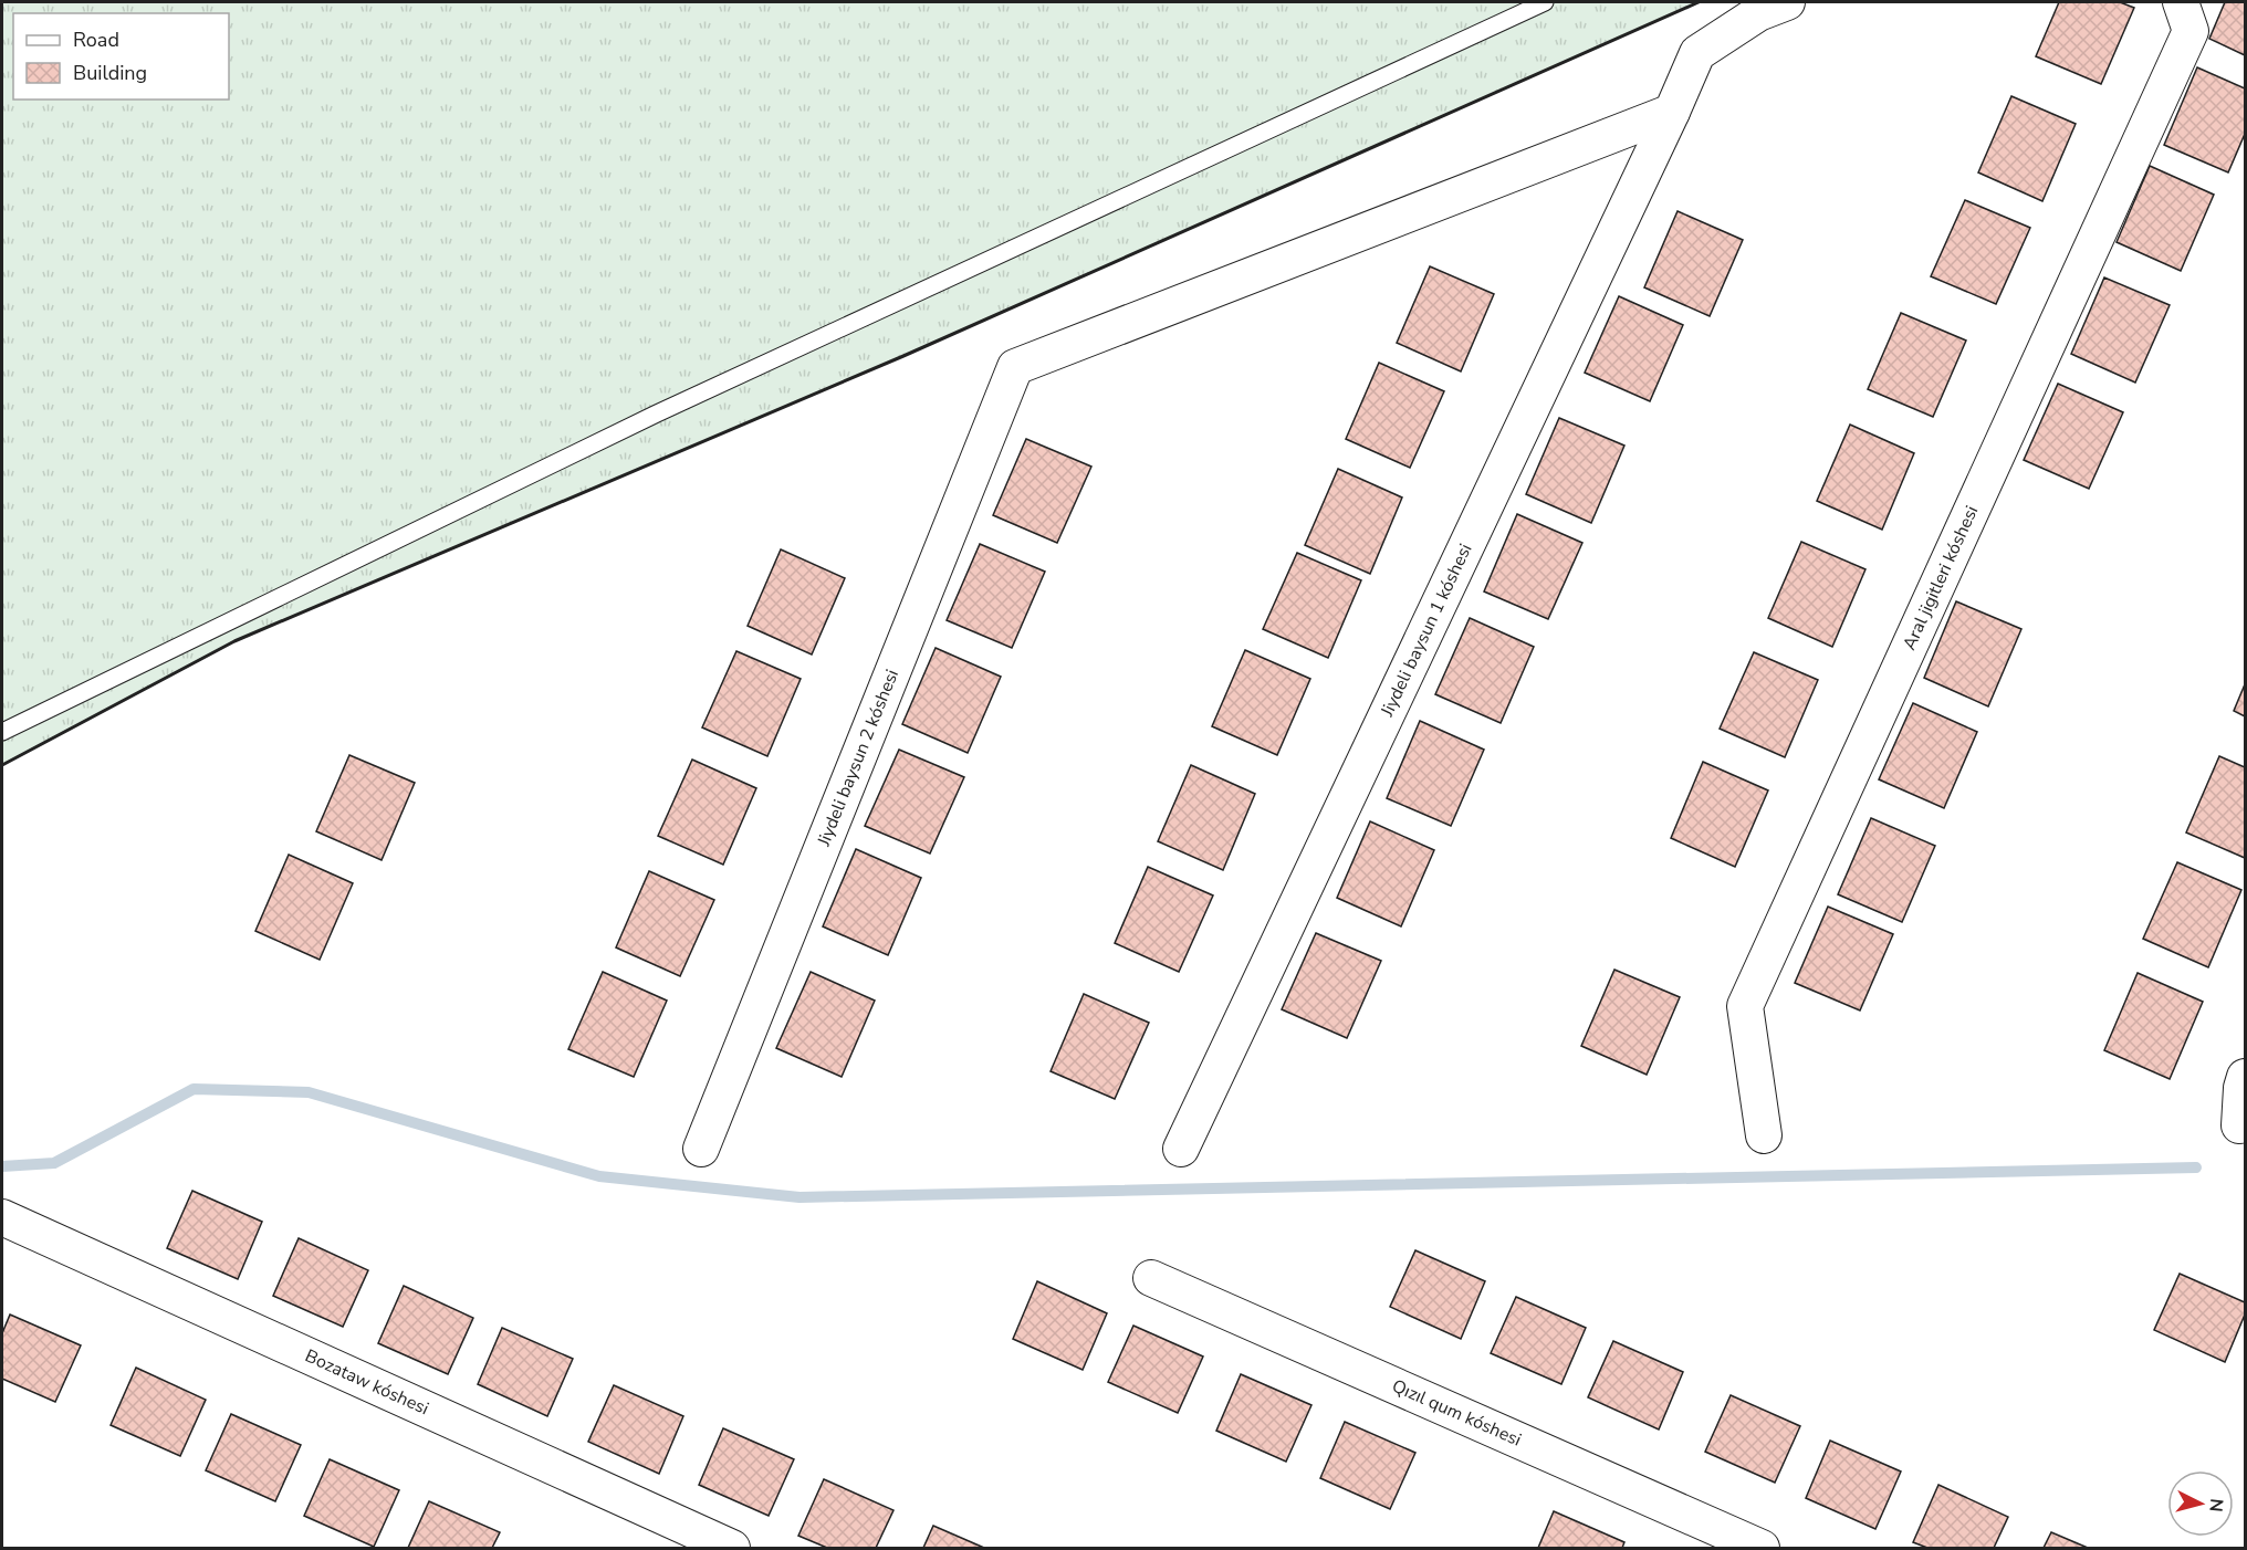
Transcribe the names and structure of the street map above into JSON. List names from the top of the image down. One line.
{"streets":{"street":["Aral jigitleri kóshesi","Jiydeli baysun 1 kóshesi","Jiydeli baysun 2 kóshesi","Bozataw kóshesi","Qızıl qum kóshesi"]},"crossings":[["Jiydeli baysun 1 kóshesi","Jiydeli baysun 2 kóshesi"]],"legend":["Road","Building"],"north":"right"}
